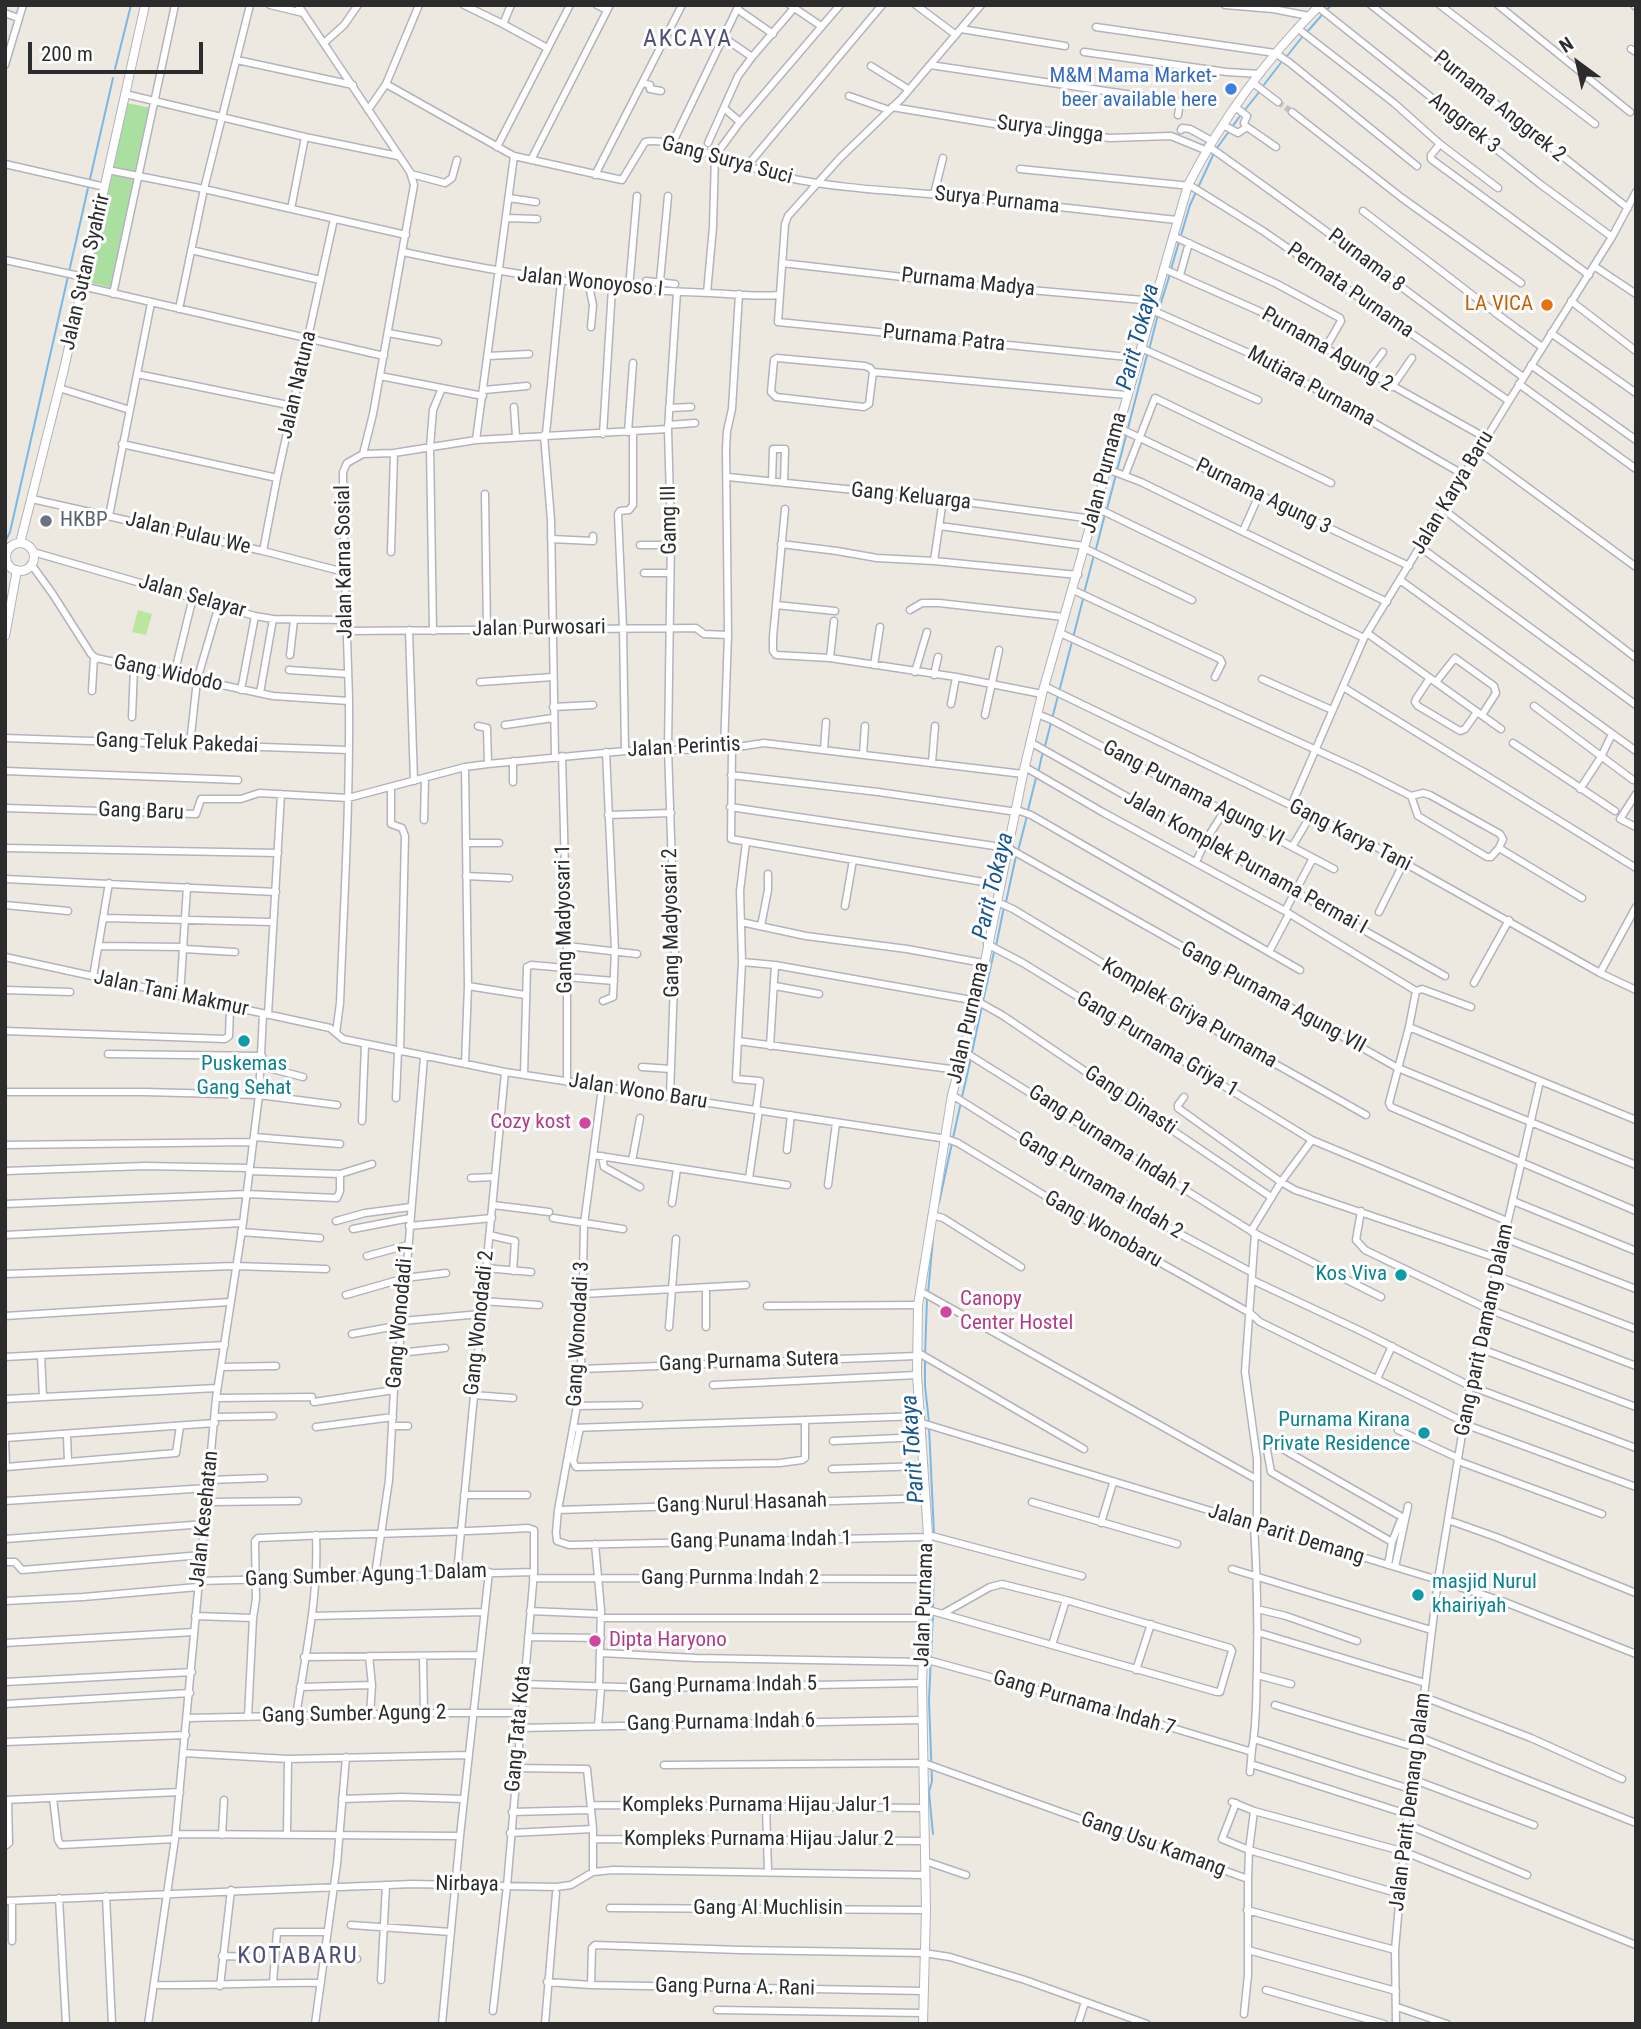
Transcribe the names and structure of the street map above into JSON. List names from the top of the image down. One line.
{"streets":{"street":["Purnama Anggrek 2","Anggrek 3","Surya Jingga","Gang Surya Suci","Surya Purnama","Purnama 8","Jalan Sutan Syahrir","Jalan Wonoyoso I","Purnama Madya","Permata Purnama","Purnama Patra","Purnama Agung 2","Jalan Natuna","Mutiara Purnama","Jalan Purnama","Jalan Karya Baru","Gang Keluarga","Purnama Agung 3","Gamg III","Jalan Pulau We","Jalan Karna Sosial","Jalan Selayar","Jalan Purwosari","Gang Widodo","Gang Teluk Pakedai","Jalan Perintis","Gang Purnama Agung VI","Gang Baru","Gang Karya Tani","Jalan Komplek Purnama Permai I","Gang Madyosari 1","Gang Madyosari 2","Jalan Tani Makmur","Gang Purnama Agung VII","Komplek Griya Purnama","Gang Purnama Griya 1","Jalan Wono Baru","Gang Dinasti","Gang Purnama Indah 1","Gang Purnama Indah 2","Gang Wonobaru","Gang Wonodadi 1","Gang Wonodadi 2","Gang parit Damang Dalam","Gang Wonodadi 3","Gang Purnama Sutera","Gang Nurul Hasanah","Jalan Kesehatan","Jalan Parit Demang","Gang Punama Indah 1","Gang Sumber Agung 1 Dalam","Gang Purnma Indah 2","Gang Purnama Indah 5","Gang Purnama Indah 7","Gang Sumber Agung 2","Gang Purnama Indah 6","Gang Tata Kota","Jalan Parit Demang Dalam","Kompleks Purnama Hijau Jalur 1","Kompleks Purnama Hijau Jalur 2","Gang Usu Kamang","Nirbaya","Gang Al Muchlisin","Gang Purna A. Rani"]},"crossings":[["Purnama Anggrek 2","Jalan Karya Baru"],["Anggrek 3","Jalan Purnama"],["Anggrek 3","Jalan Karya Baru"],["Surya Jingga","Purnama 8"],["Surya Jingga","Jalan Purnama"],["Gang Surya Suci","Surya Purnama"],["Surya Purnama","Jalan Purnama"],["Purnama 8","Jalan Purnama"],["Purnama 8","Jalan Karya Baru"],["Jalan Sutan Syahrir","Jalan Pulau We"],["Jalan Wonoyoso I","Purnama Patra"],["Jalan Wonoyoso I","Gamg III"],["Jalan Wonoyoso I","Jalan Karna Sosial"],["Jalan Wonoyoso I","Gang Madyosari 1"],["Purnama Madya","Jalan Purnama"],["Permata Purnama","Jalan Purnama"],["Permata Purnama","Jalan Karya Baru"],["Purnama Patra","Jalan Purnama"],["Purnama Agung 2","Jalan Purnama"],["Purnama Agung 2","Jalan Karya Baru"],["Jalan Natuna","Jalan Pulau We"],["Mutiara Purnama","Jalan Purnama"],["Mutiara Purnama","Jalan Karya Baru"],["Jalan Purnama","Gang Keluarga"],["Jalan Purnama","Purnama Agung 3"],["Jalan Purnama","Jalan Perintis"],["Jalan Purnama","Gang Purnama Agung VI"],["Jalan Purnama","Gang Karya Tani"],["Jalan Purnama","Jalan Komplek Purnama Permai I"],["Jalan Purnama","Gang Purnama Agung VII"],["Jalan Purnama","Komplek Griya Purnama"],["Jalan Purnama","Gang Purnama Griya 1"],["Jalan Purnama","Jalan Wono Baru"],["Jalan Purnama","Gang Dinasti"],["Jalan Purnama","Gang Purnama Indah 1"],["Jalan Purnama","Gang Purnama Indah 2"],["Jalan Purnama","Gang Wonobaru"],["Jalan Purnama","Gang Purnama Sutera"],["Jalan Purnama","Gang Nurul Hasanah"],["Jalan Purnama","Jalan Parit Demang"],["Jalan Purnama","Gang Punama Indah 1"],["Jalan Purnama","Gang Purnma Indah 2"],["Jalan Purnama","Gang Purnama Indah 5"],["Jalan Purnama","Gang Purnama Indah 7"],["Jalan Purnama","Gang Purnama Indah 6"],["Jalan Purnama","Kompleks Purnama Hijau Jalur 1"],["Jalan Purnama","Kompleks Purnama Hijau Jalur 2"],["Jalan Purnama","Gang Usu Kamang"],["Jalan Purnama","Nirbaya"],["Jalan Purnama","Gang Al Muchlisin"],["Jalan Purnama","Gang Purna A. Rani"],["Jalan Karya Baru","Purnama Agung 3"],["Jalan Karya Baru","Gang Karya Tani"],["Gamg III","Jalan Purwosari"],["Gamg III","Jalan Perintis"],["Gamg III","Gang Madyosari 2"],["Jalan Pulau We","Jalan Karna Sosial"],["Jalan Karna Sosial","Jalan Selayar"],["Jalan Karna Sosial","Jalan Purwosari"],["Jalan Karna Sosial","Gang Widodo"],["Jalan Karna Sosial","Gang Teluk Pakedai"],["Jalan Karna Sosial","Jalan Perintis"],["Jalan Karna Sosial","Gang Baru"],["Jalan Karna Sosial","Jalan Tani Makmur"],["Jalan Karna Sosial","Jalan Wono Baru"],["Jalan Selayar","Gang Widodo"],["Jalan Purwosari","Gang Madyosari 1"],["Jalan Perintis","Gang Baru"],["Jalan Perintis","Gang Madyosari 1"],["Jalan Perintis","Gang Madyosari 2"],["Gang Baru","Jalan Kesehatan"],["Gang Madyosari 1","Jalan Wono Baru"],["Gang Madyosari 2","Jalan Wono Baru"],["Jalan Tani Makmur","Jalan Wono Baru"],["Jalan Tani Makmur","Jalan Kesehatan"],["Gang Purnama Agung VII","Gang parit Damang Dalam"],["Gang Purnama Griya 1","Gang parit Damang Dalam"],["Jalan Wono Baru","Gang Wonobaru"],["Jalan Wono Baru","Gang Wonodadi 1"],["Jalan Wono Baru","Gang Wonodadi 2"],["Jalan Wono Baru","Gang Wonodadi 3"],["Gang Purnama Indah 2","Gang parit Damang Dalam"],["Gang Wonobaru","Gang parit Damang Dalam"],["Gang Wonodadi 1","Gang Sumber Agung 1 Dalam"],["Gang Wonodadi 2","Gang Sumber Agung 1 Dalam"],["Gang Wonodadi 2","Gang Tata Kota"],["Gang parit Damang Dalam","Jalan Parit Demang"],["Gang parit Damang Dalam","Jalan Parit Demang Dalam"],["Gang Wonodadi 3","Gang Purnama Sutera"],["Gang Wonodadi 3","Gang Nurul Hasanah"],["Gang Wonodadi 3","Jalan Parit Demang"],["Gang Wonodadi 3","Gang Punama Indah 1"],["Jalan Kesehatan","Gang Sumber Agung 1 Dalam"],["Jalan Kesehatan","Gang Sumber Agung 2"],["Jalan Kesehatan","Nirbaya"],["Jalan Parit Demang","Jalan Parit Demang Dalam"],["Gang Sumber Agung 1 Dalam","Gang Purnma Indah 2"],["Gang Sumber Agung 1 Dalam","Gang Tata Kota"],["Gang Purnma Indah 2","Gang Tata Kota"],["Gang Purnama Indah 5","Gang Tata Kota"],["Gang Sumber Agung 2","Gang Tata Kota"],["Gang Purnama Indah 6","Gang Tata Kota"],["Gang Tata Kota","Kompleks Purnama Hijau Jalur 1"],["Gang Tata Kota","Nirbaya"],["Jalan Parit Demang Dalam","Gang Usu Kamang"]],"districts":["AKCAYA","KOTABARU"],"water":["Parit Tokaya"],"places":["M&M Mama Market- beer available here","LA VICA","HKBP","Puskemas Gang Sehat","Cozy kost","Kos Viva","Canopy Center Hostel","Purnama Kirana Private Residence","masjid Nurul khairiyah","Dipta Haryono"],"scale_bar":"200 m","north":"top left"}
